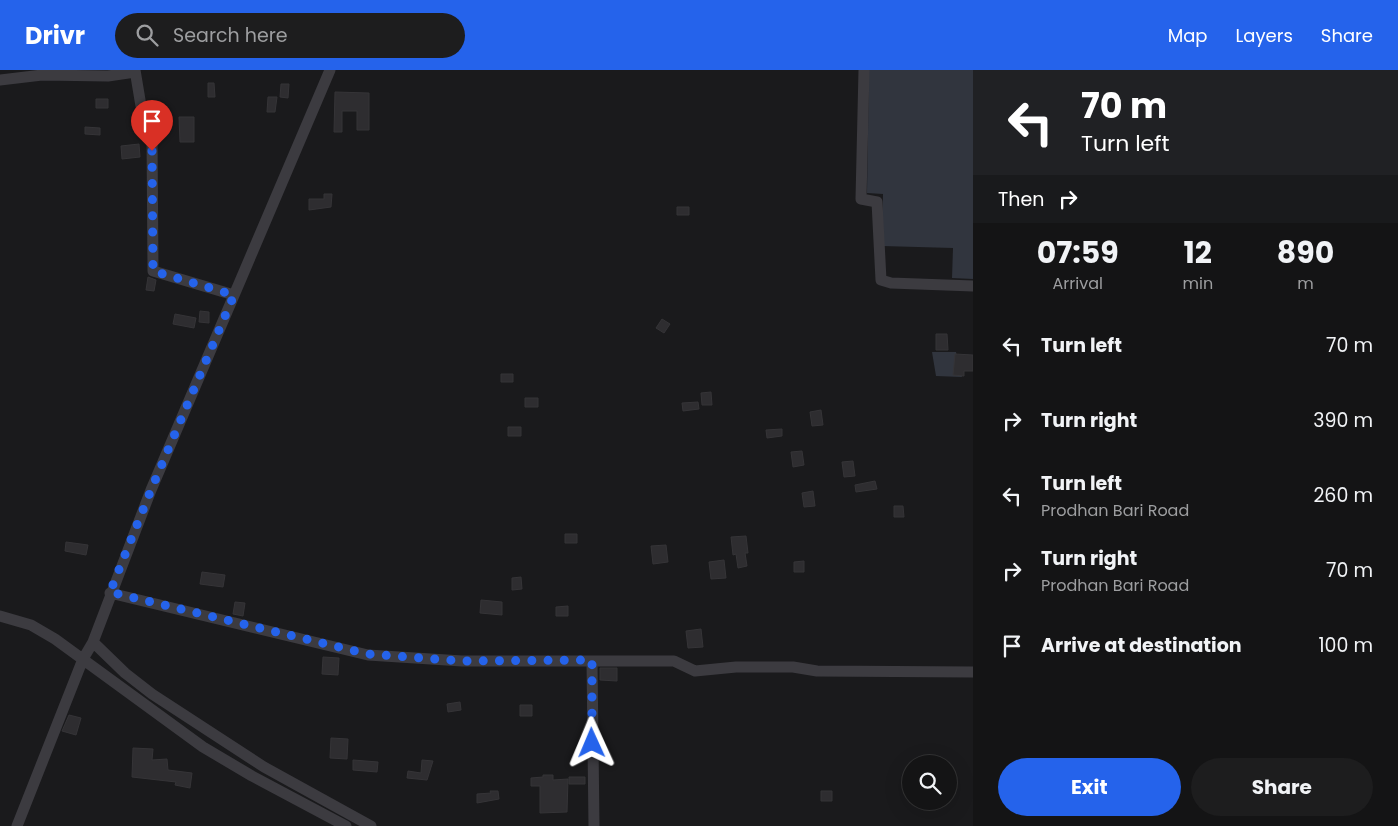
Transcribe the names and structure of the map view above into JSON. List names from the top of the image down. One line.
{"page":{"header":"Drivr","search":"Search here","nav":["Map","Layers","Share"],"turn":["70 m","Turn left"],"then":"Then","eta":["07:59","Arrival","12","min","890","m"],"list":[{"name":"Turn left","value":"70 m"},{"name":"Turn right","value":"390 m"},{"name":"Turn left","note":"Prodhan Bari Road","value":"260 m"},{"name":"Turn right","note":"Prodhan Bari Road","value":"70 m"},{"name":"Arrive at destination","value":"100 m"}],"buttons":["Exit","Share"]}}
